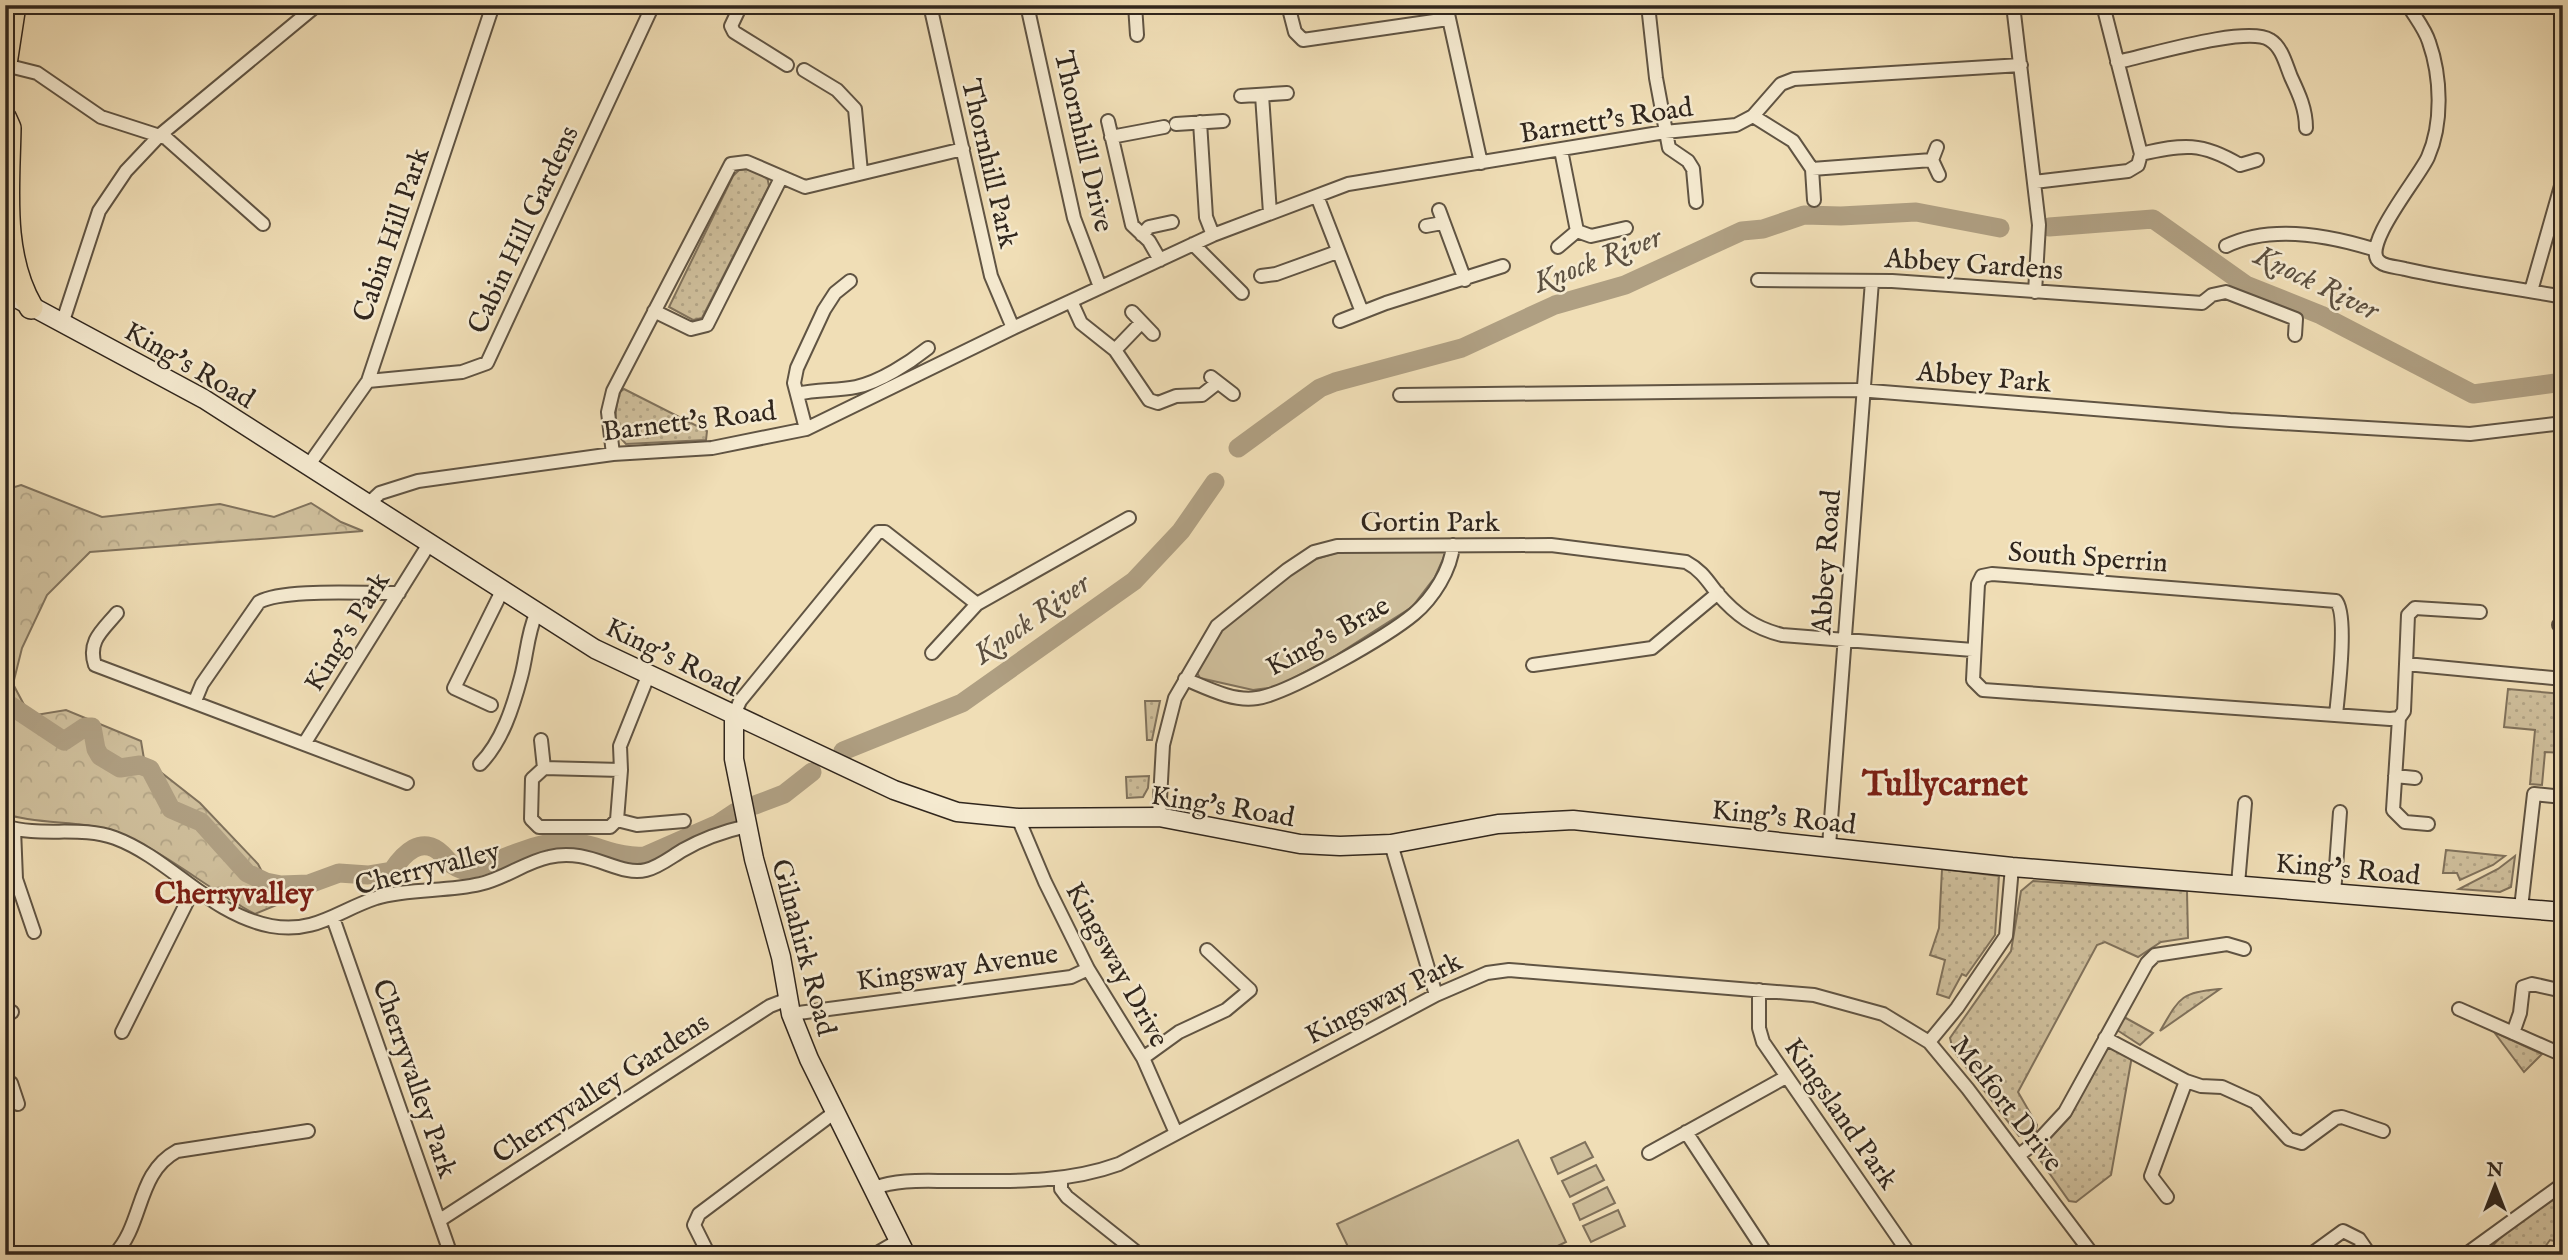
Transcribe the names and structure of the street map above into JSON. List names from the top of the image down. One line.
{"streets":{"street":["Barnett's Road","Thornhill Drive","Thornhill Park","Cabin Hill Gardens","Cabin Hill Park","Abbey Gardens","King's Road","Abbey Park","Gortin Park","South Sperrin","Abbey Road","King's Park","King's Brae","Cherryvalley","Gilnahirk Road","Kingsway Drive","Kingsway Avenue","Kingsway Park","Cherryvalley Park","Cherryvalley Gardens","Melfort Drive","Kingsland Park"]},"crossings":[["Barnett's Road","Thornhill Drive"],["Barnett's Road","Thornhill Park"],["Barnett's Road","King's Road"],["Cabin Hill Gardens","Cabin Hill Park"],["Cabin Hill Park","King's Road"],["Abbey Gardens","Abbey Road"],["King's Road","Gortin Park"],["King's Road","Abbey Road"],["King's Road","King's Park"],["King's Road","Gilnahirk Road"],["King's Road","Kingsway Drive"],["King's Road","Melfort Drive"],["Abbey Park","Abbey Road"],["Gortin Park","South Sperrin"],["Gortin Park","Abbey Road"],["Gortin Park","King's Brae"],["Cherryvalley","Gilnahirk Road"],["Cherryvalley","Cherryvalley Park"],["Gilnahirk Road","Kingsway Avenue"],["Gilnahirk Road","Kingsway Park"],["Gilnahirk Road","Cherryvalley Gardens"],["Kingsway Drive","Kingsway Avenue"],["Kingsway Drive","Kingsway Park"],["Kingsway Avenue","Cherryvalley Gardens"],["Kingsway Park","Melfort Drive"],["Kingsway Park","Kingsland Park"],["Cherryvalley Park","Cherryvalley Gardens"]],"districts":["Tullycarnet","Cherryvalley"],"water":["Knock River"],"north":"top"}
